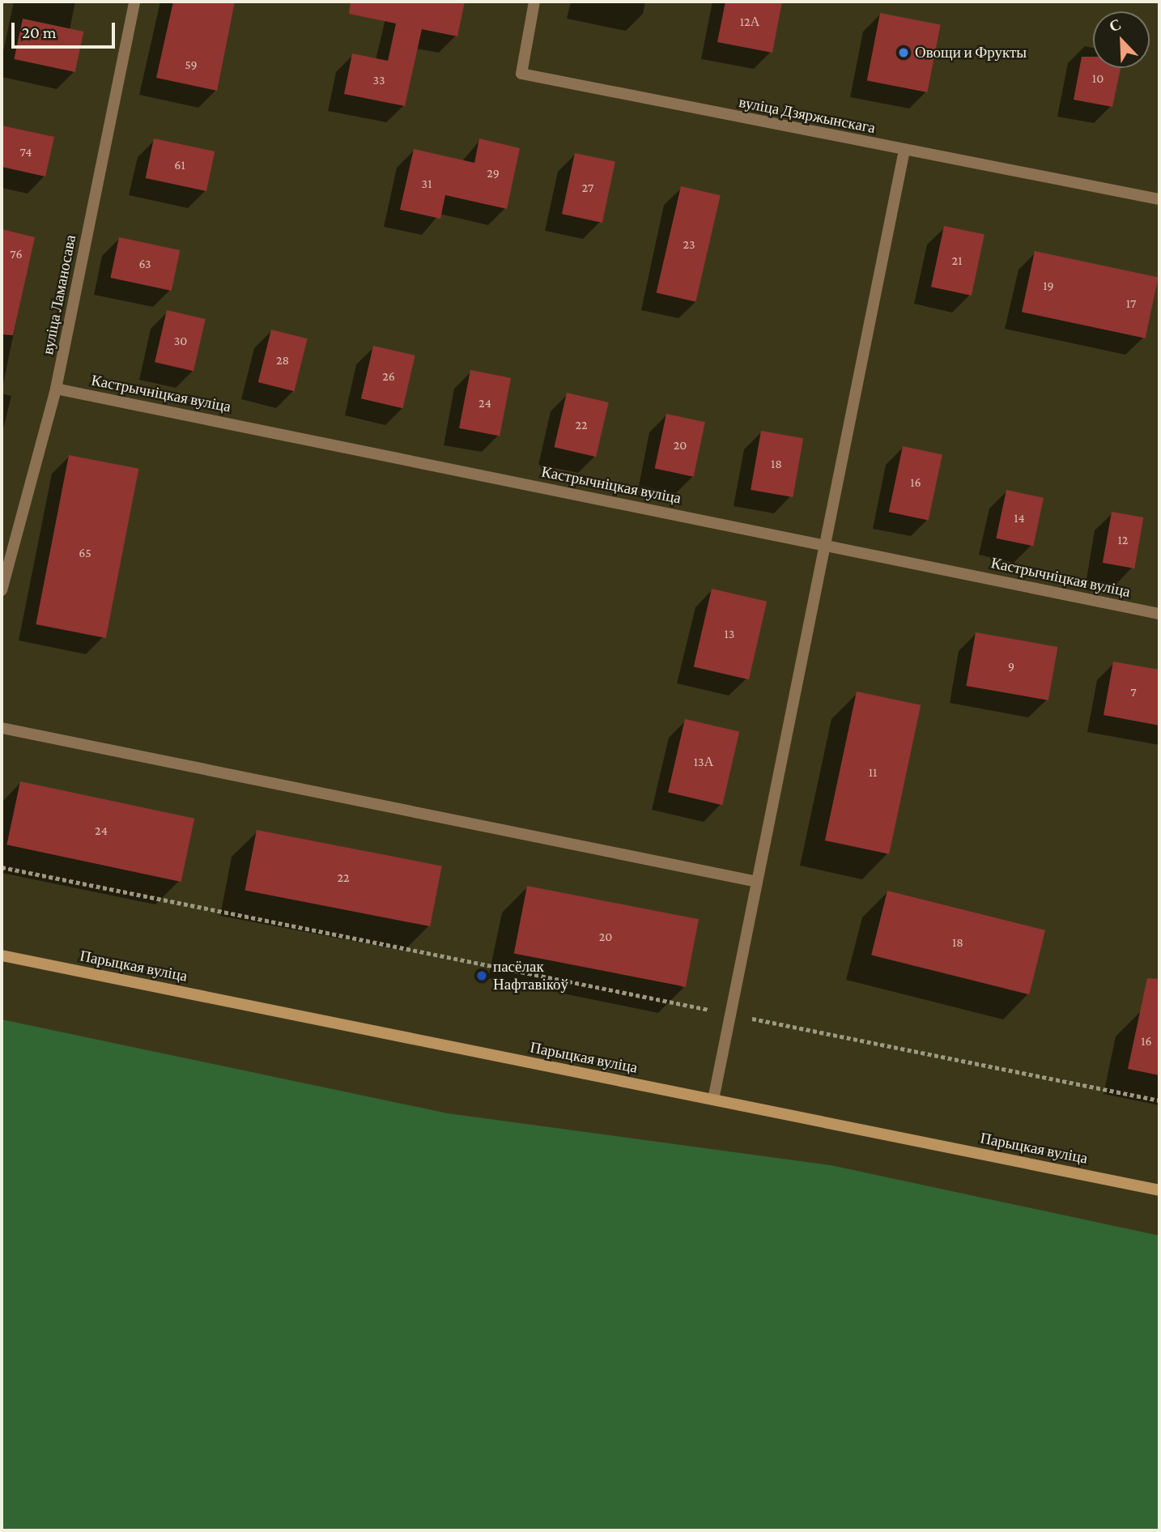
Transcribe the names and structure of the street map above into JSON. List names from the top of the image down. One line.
{"streets":{"main road":["Парыцкая вуліца"],"street":["вуліца Дзяржынскага","вуліца Ламаносава","Кастрычніцкая вуліца"]},"crossings":[["вуліца Ламаносава","Кастрычніцкая вуліца"]],"places":["Овощи и Фрукты","пасёлак Нафтавікоў"],"house_numbers":["12А","59","10","33","74","61","29","31","27","23","76","21","63","19","17","30","28","26","24","22","20","18","16","14","12","65","13","9","7","13А","11","24","22","20","18","16"],"scale_bar":"20 m","north":"top left"}
